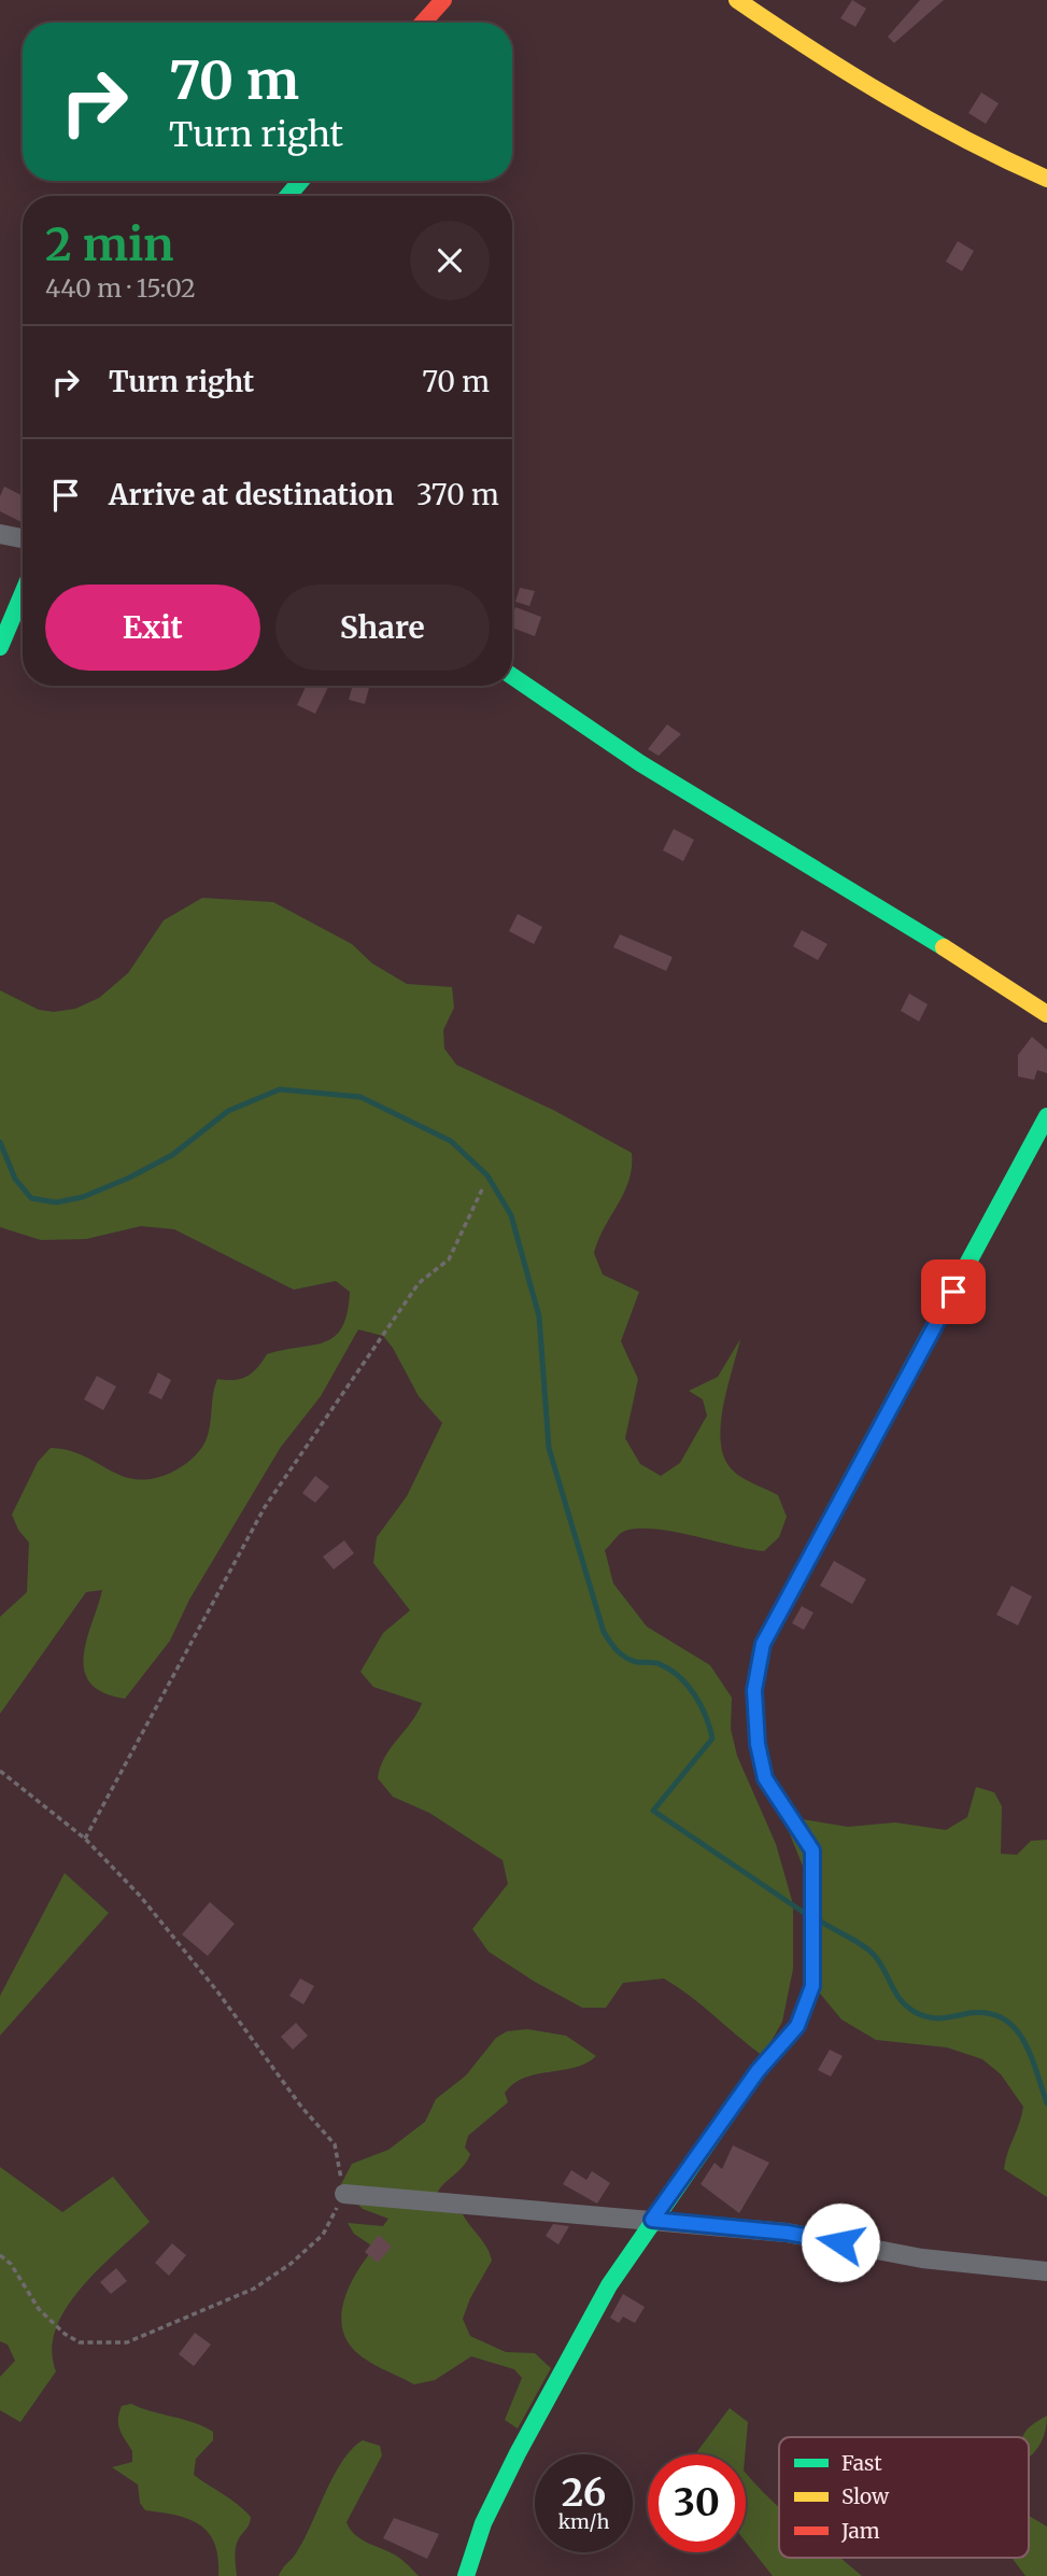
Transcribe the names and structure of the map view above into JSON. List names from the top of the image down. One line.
{"legend":["Fast","Slow","Jam"],"page":{"turn":["70 m","Turn right"],"heading":["2 min","440 m · 15:02"],"list":[{"name":"Turn right","value":"70 m"},{"name":"Arrive at destination","value":"370 m"}],"buttons":["Exit","Share"],"speed":"26 km/h","limit":"30"}}
